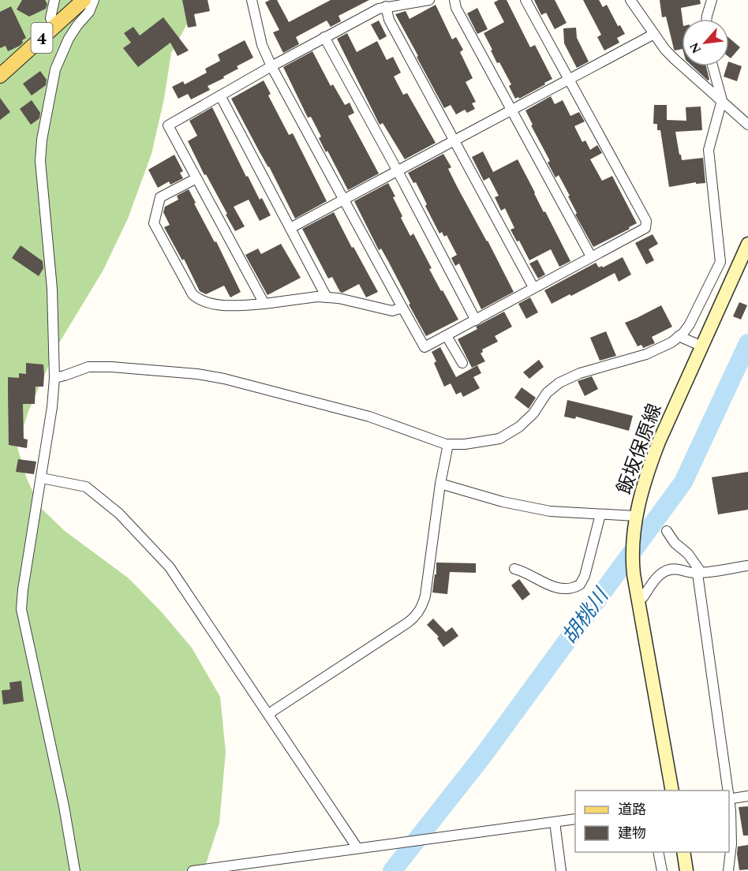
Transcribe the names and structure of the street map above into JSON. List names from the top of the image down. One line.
{"streets":{"main road":["4","飯坂保原線"]},"water":["胡桃川"],"legend":["道路","建物"],"north":"bottom left"}
